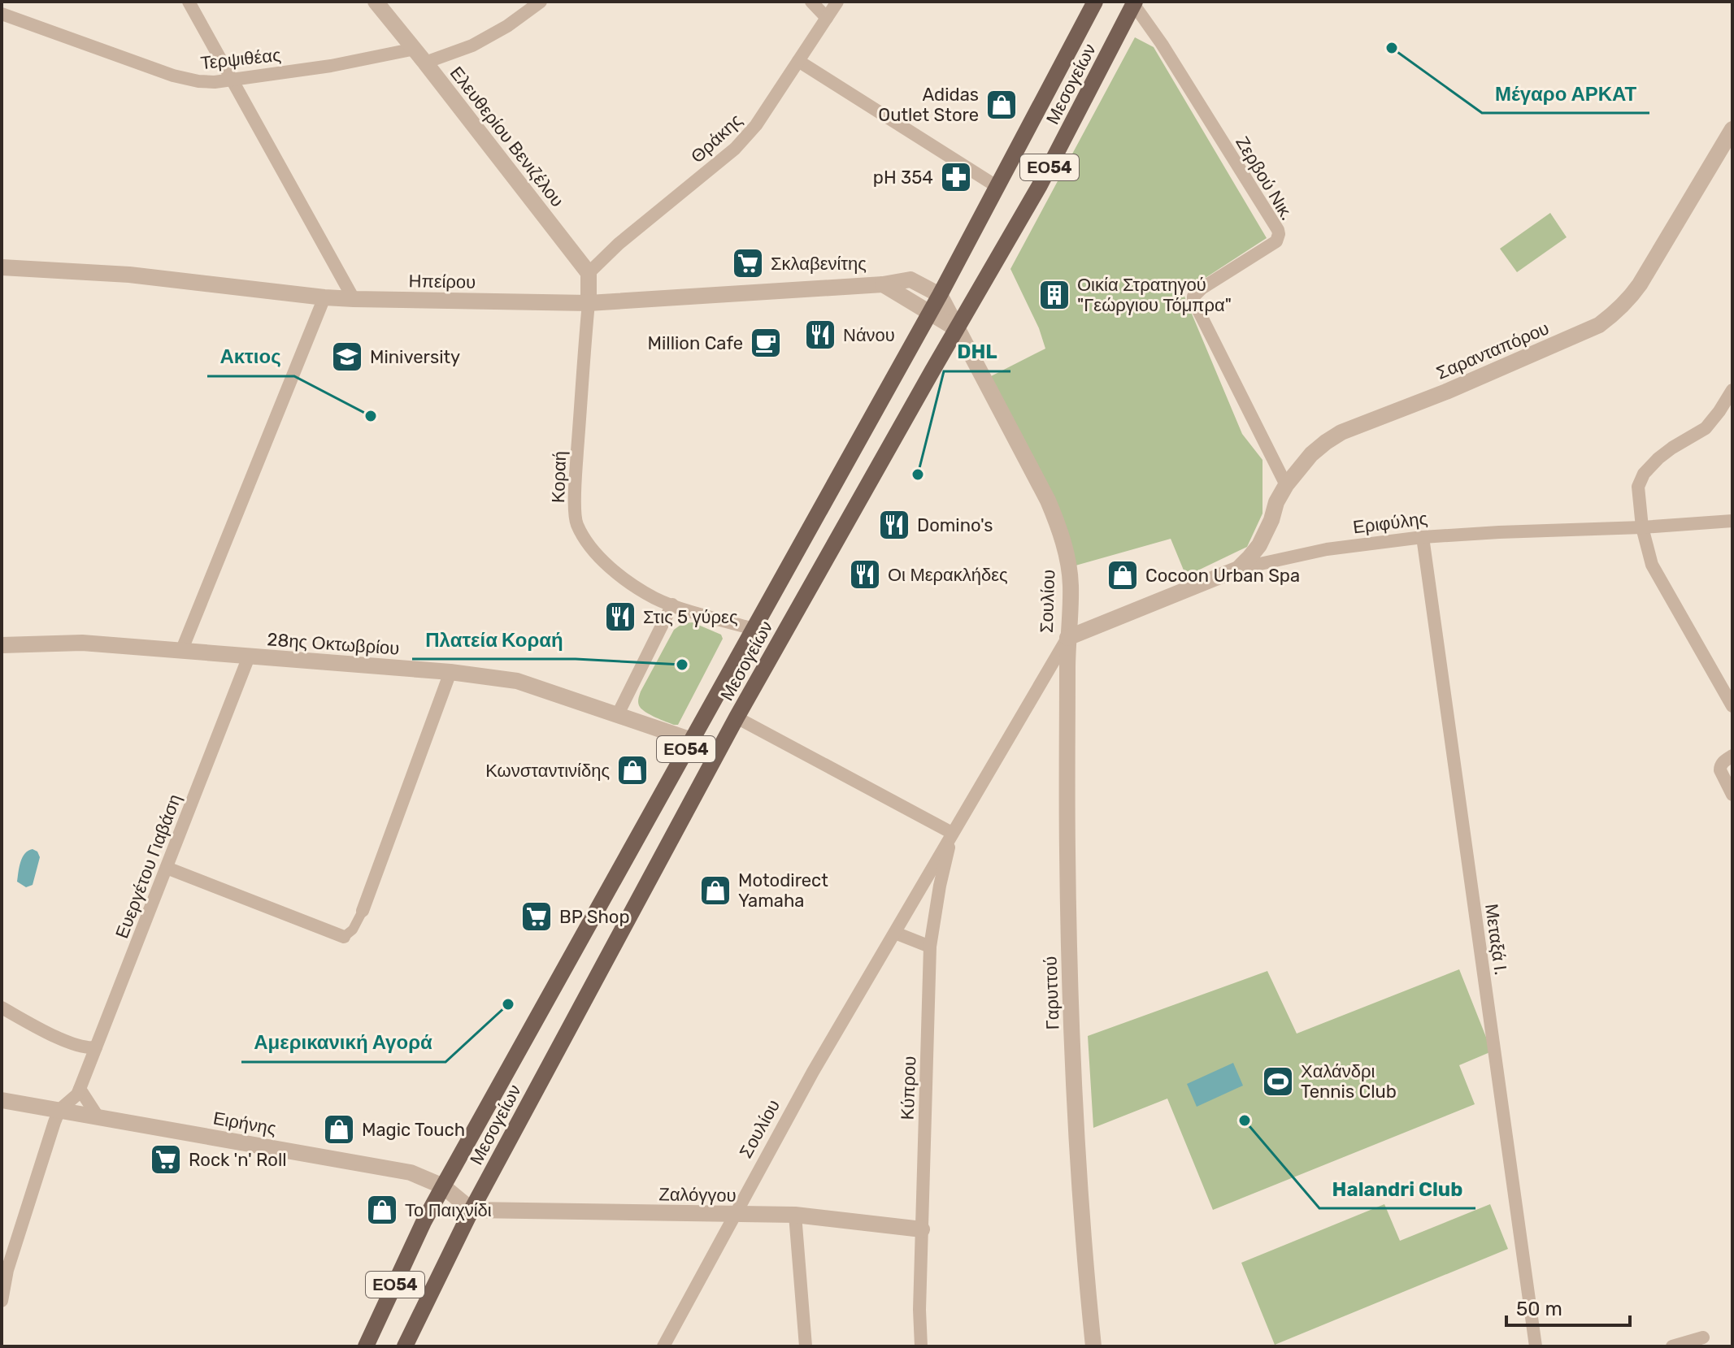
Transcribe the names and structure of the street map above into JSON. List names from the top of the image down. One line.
{"streets":{"main road":["Μεσογείων","ΕΟ54"],"street":["Τερψιθέας","Ελευθερίου Βενιζέλου","Θράκης","Ζερβού Νικ.","Ηπείρου","Σαρανταπόρου","Κοραή","Εριφύλης","Σουλίου","28ης Οκτωβρίου","Ευεργέτου Γιαβάση","Μεταξά Ι.","Γαρυττού","Κύπρου","Ειρήνης","Ζαλόγγου"]},"crossings":[["Τερψιθέας","Ελευθερίου Βενιζέλου"],["Μεσογείων","Ζερβού Νικ."],["Μεσογείων","Ηπείρου"],["Μεσογείων","Κοραή"],["Μεσογείων","Σουλίου"],["Μεσογείων","28ης Οκτωβρίου"],["Μεσογείων","Ειρήνης"],["Μεσογείων","Ζαλόγγου"],["Ελευθερίου Βενιζέλου","Θράκης"],["Ζερβού Νικ.","Σαρανταπόρου"],["Ηπείρου","Κοραή"],["Σαρανταπόρου","Εριφύλης"],["Εριφύλης","Σουλίου"],["Εριφύλης","Μεταξά Ι."],["Εριφύλης","Γαρυττού"],["Σουλίου","Γαρυττού"],["Σουλίου","Κύπρου"],["Σουλίου","Ζαλόγγου"],["28ης Οκτωβρίου","Ευεργέτου Γιαβάση"],["Ευεργέτου Γιαβάση","Ειρήνης"],["Κύπρου","Ζαλόγγου"],["Ειρήνης","Ζαλόγγου"]],"places":{"other":["Μέγαρο ΑΡΚΑΤ","Ακτιος","DHL","Πλατεία Κοραή","Αμερικανική Αγορά","Halandri Club"],"shop":["Adidas Outlet Store","Cocoon Urban Spa","Κωνσταντινίδης","Motodirect Yamaha","Magic Touch","Το Παιχνίδι"],"pharmacy":["pH 354"],"supermarket":["Σκλαβενίτης","BP Shop","Rock 'n' Roll"],"building":["Οικία Στρατηγού \"Γεώργιου Τόμπρα\""],"restaurant":["Νάνου","Domino's","Οι Μερακλήδες","Στις 5 γύρες"],"cafe":["Million Cafe"],"school or university":["Miniversity"],"sports":["Χαλάνδρι Tennis Club"]},"scale_bar":"50 m"}
